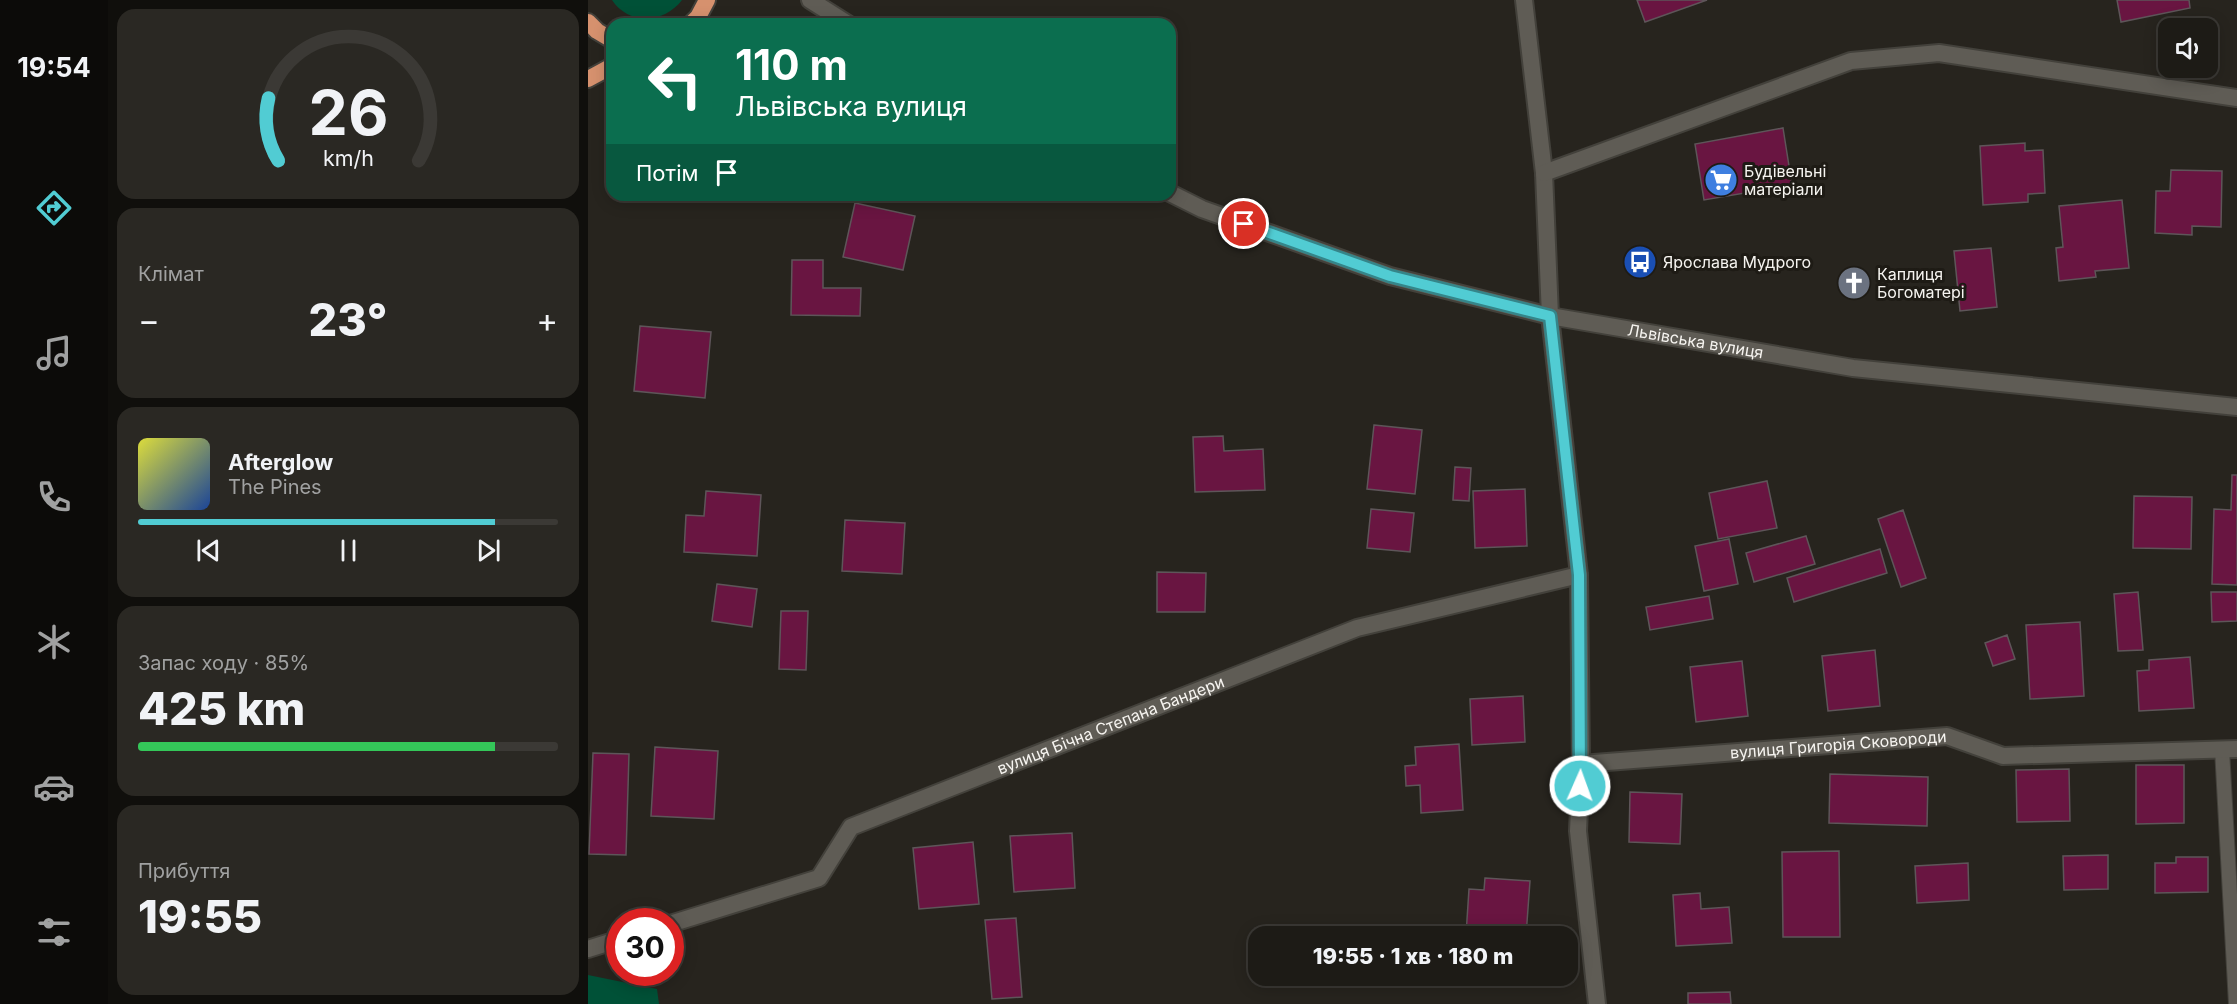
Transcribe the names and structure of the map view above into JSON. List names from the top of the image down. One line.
{"streets":{"street":["Львівська вулиця","вулиця Бічна Степана Бандери","вулиця Григорія Сковороди"]},"places":{"supermarket":["Будівельні матеріали"],"bus stop":["Ярослава Мудрого"],"church":["Каплиця Богоматері"]},"page":{"tabs":"19:54","turn":["110 m","Львівська вулиця"],"then":"Потім","tile":["Клімат",["Запас ходу · 85%","425 km"],["Прибуття","19:55"]],"heat":["−","23°","+"],"song":["Afterglow","The Pines"],"limit":"30","trip":"19:55 · 1 хв · 180 m","gauge":["26","km/h"]}}
